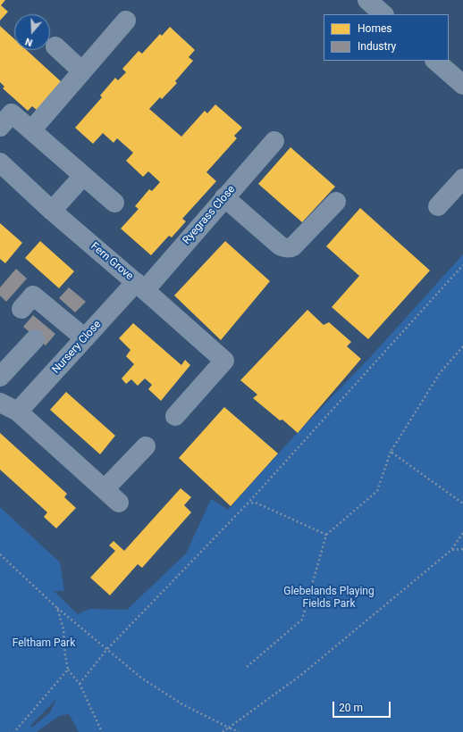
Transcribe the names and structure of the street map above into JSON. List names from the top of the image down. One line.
{"streets":{"street":["Ryegrass Close","Fern Grove","Nursery Close"]},"crossings":[["Ryegrass Close","Fern Grove"],["Ryegrass Close","Nursery Close"],["Fern Grove","Nursery Close"]],"parks":["Glebelands Playing Fields Park","Feltham Park"],"legend":["Homes","Industry"],"scale_bar":"20 m","north":"bottom"}
